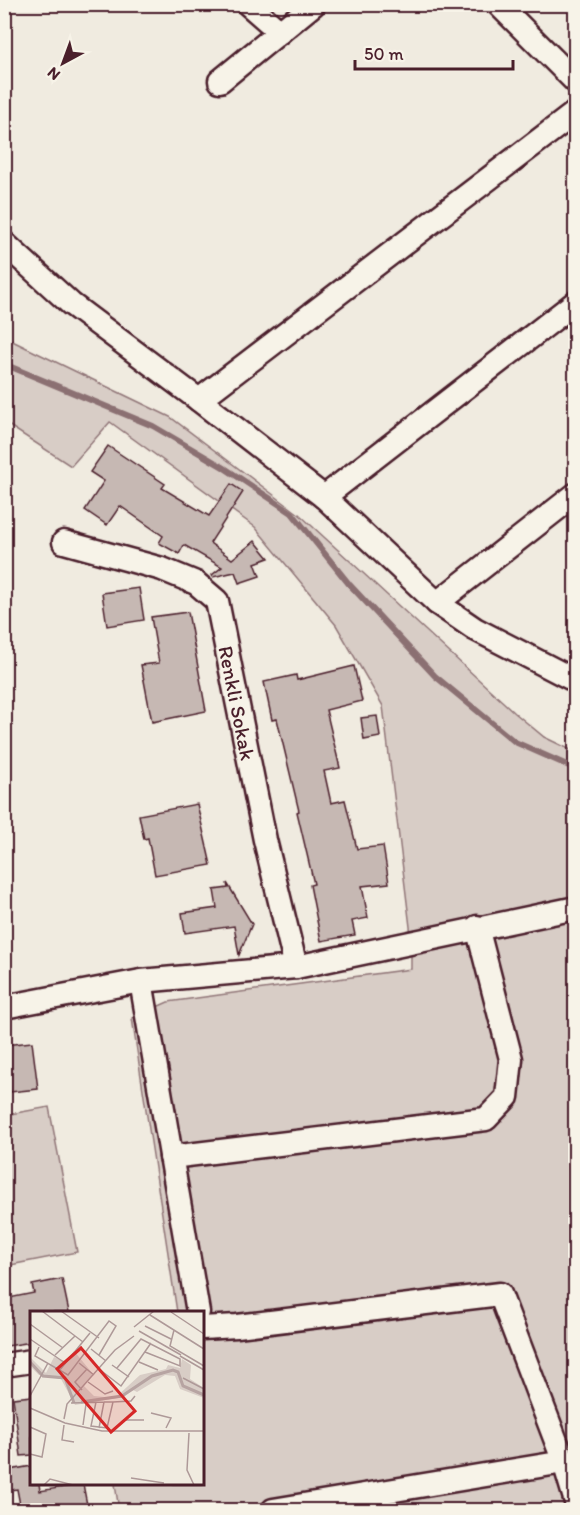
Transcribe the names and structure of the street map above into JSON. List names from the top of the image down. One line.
{"streets":{"street":["Renkli Sokak"]},"scale_bar":"50 m","north":"bottom left"}
